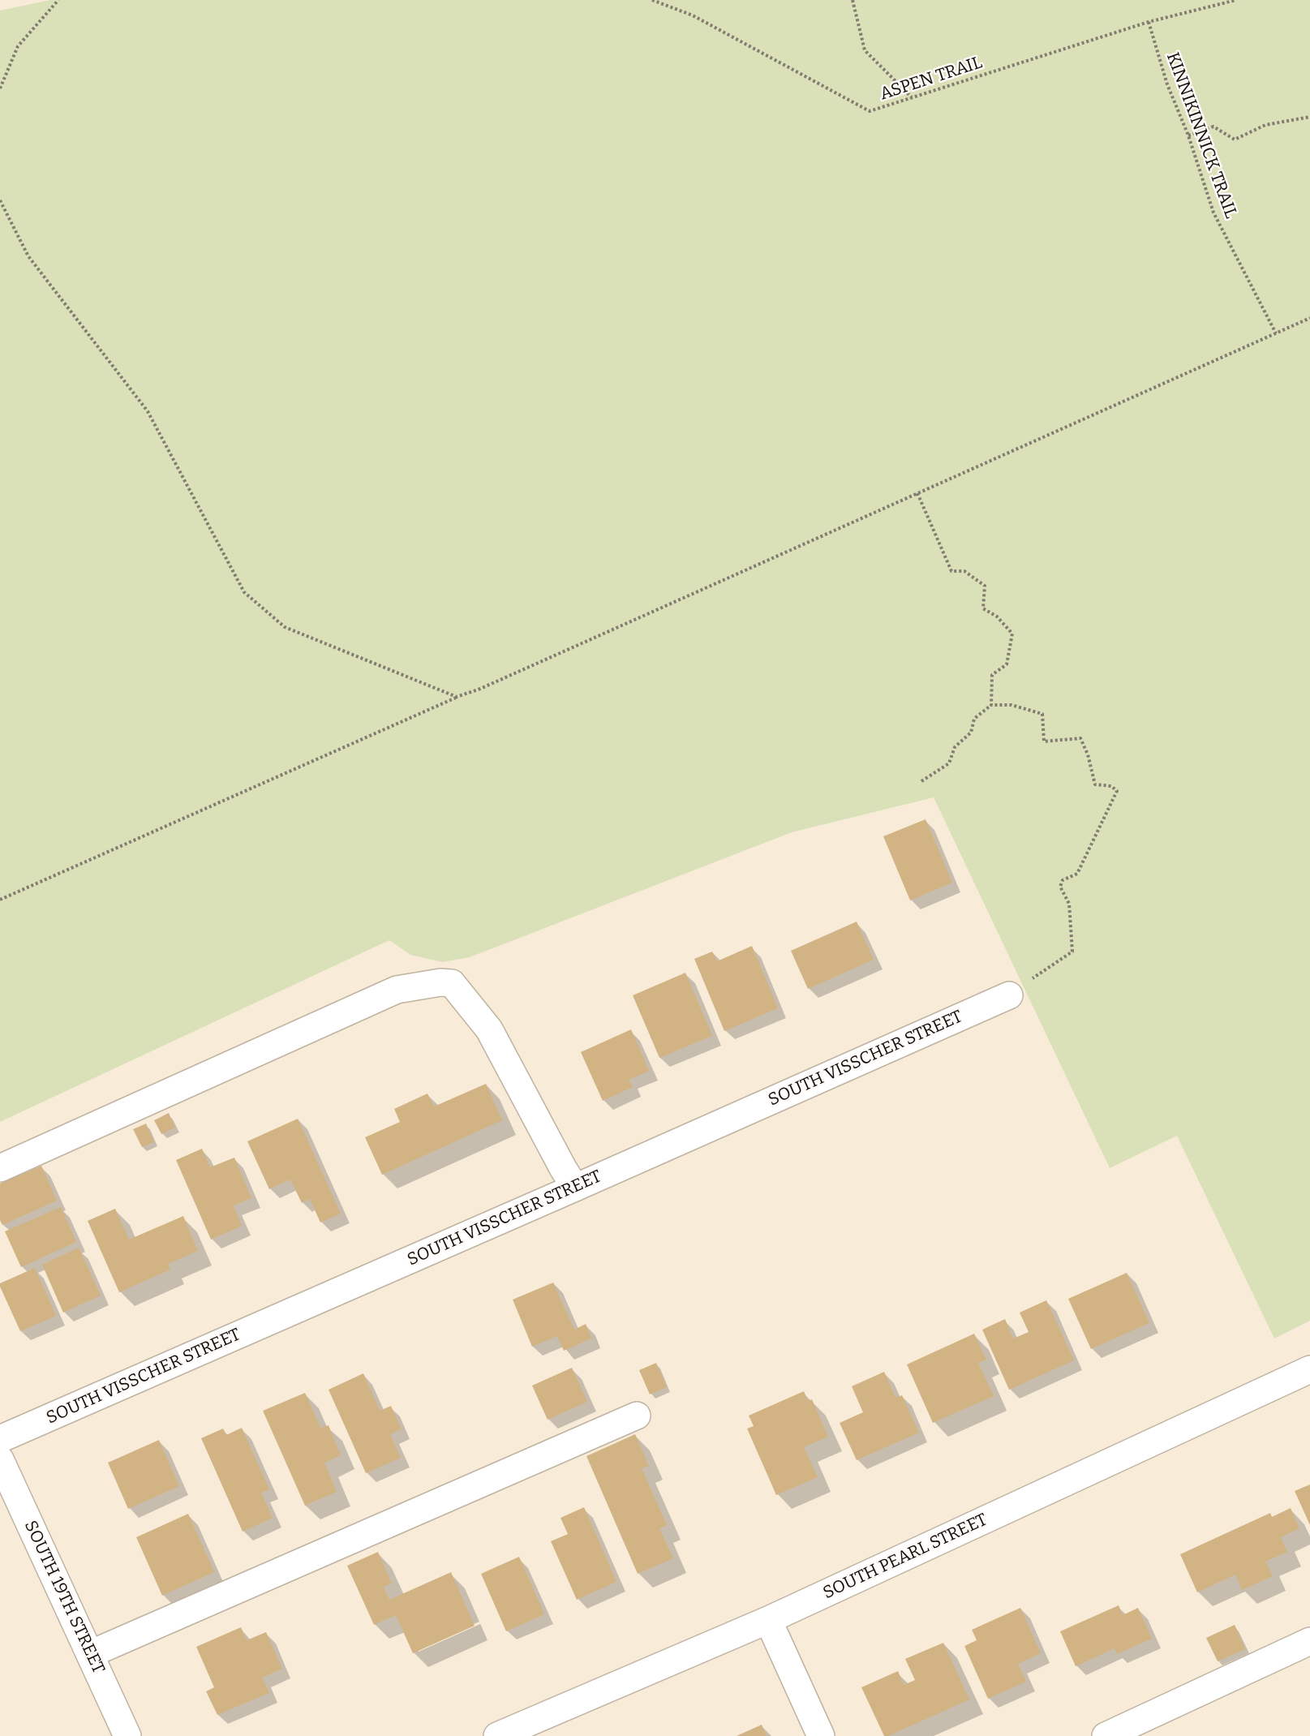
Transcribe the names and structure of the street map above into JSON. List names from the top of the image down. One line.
{"streets":{"street":["SOUTH VISSCHER STREET","SOUTH PEARL STREET","SOUTH 19TH STREET"],"path":["ASPEN TRAIL","KINNIKINNICK TRAIL"]},"crossings":[["ASPEN TRAIL","KINNIKINNICK TRAIL"]]}
